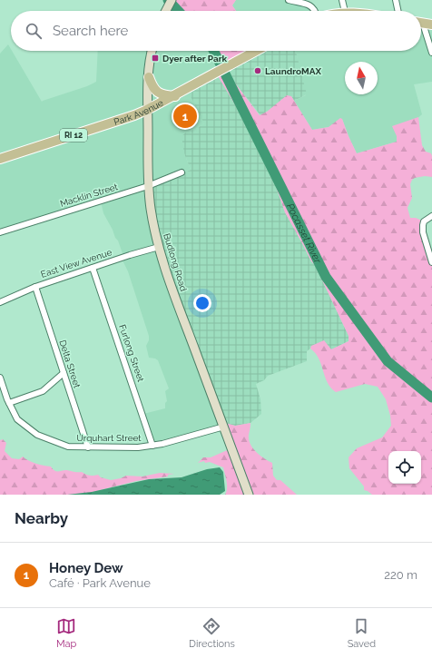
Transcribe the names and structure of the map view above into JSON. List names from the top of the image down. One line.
{"streets":{"main road":["Park Avenue","RI 12","Budlong Road"],"street":["Macklin Street","East View Avenue","Furlong Street","Delta Street","Urquhart Street"]},"crossings":[["Park Avenue","Budlong Road"],["Macklin Street","Budlong Road"],["Budlong Road","East View Avenue"],["Budlong Road","Urquhart Street"],["East View Avenue","Furlong Street"],["East View Avenue","Delta Street"],["Furlong Street","Urquhart Street"],["Delta Street","Urquhart Street"]],"water":["Pocasset River"],"places":{"transit":["Dyer after Park"],"other":["LaundroMAX"]},"north":"top","page":{"search":"Search here","pins":"1","heading":"Nearby","list":[{"mark":"1","name":"Honey Dew","note":"Café · Park Avenue","value":"220 m"}],"nav":["Map","Directions","Saved"]}}
